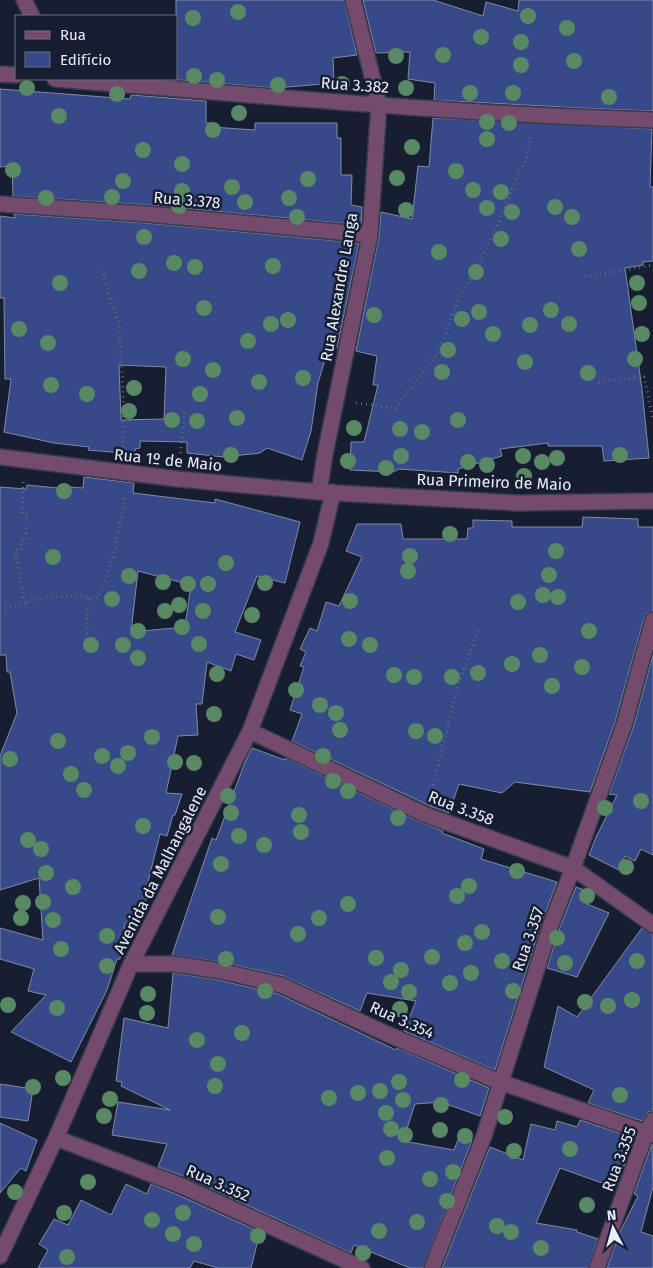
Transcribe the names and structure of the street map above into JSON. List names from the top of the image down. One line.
{"streets":{"street":["Rua 3.382","Rua 3.378","Rua Alexandre Langa","Rua 1º de Maio","Rua Primeiro de Maio","Rua 3.358","Avenida da Malhangalene","Rua 3.357","Rua 3.354","Rua 3.355","Rua 3.352"]},"crossings":[["Rua 3.382","Rua Alexandre Langa"],["Rua 3.378","Rua Alexandre Langa"],["Rua Alexandre Langa","Rua 1º de Maio"],["Rua Alexandre Langa","Rua Primeiro de Maio"],["Rua Alexandre Langa","Avenida da Malhangalene"],["Rua 1º de Maio","Rua Primeiro de Maio"],["Rua 1º de Maio","Avenida da Malhangalene"],["Rua Primeiro de Maio","Avenida da Malhangalene"],["Rua 3.358","Avenida da Malhangalene"],["Rua 3.358","Rua 3.357"],["Avenida da Malhangalene","Rua 3.354"],["Avenida da Malhangalene","Rua 3.352"],["Rua 3.357","Rua 3.354"],["Rua 3.354","Rua 3.355"]],"legend":["Rua","Edifício"],"north":"top"}
